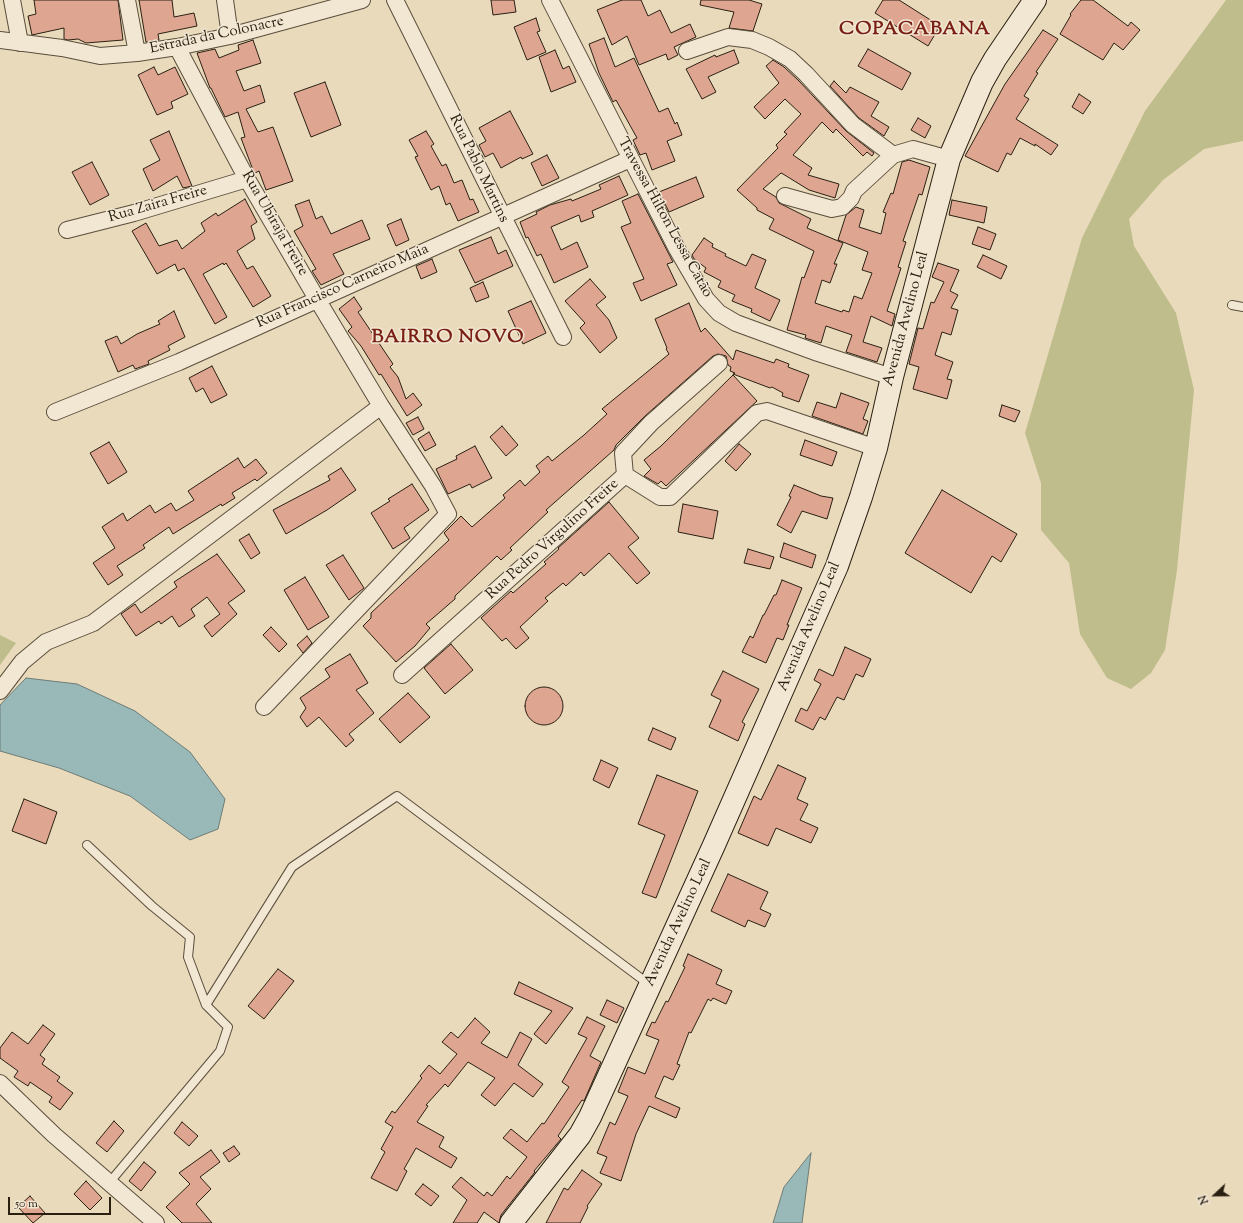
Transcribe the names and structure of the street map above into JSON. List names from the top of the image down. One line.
{"streets":{"main road":["Avenida Avelino Leal"],"street":["Estrada da Colonacre","Rua Pablo Martins","Rua Zaira Freire","Travessa Hilton Lessa Catão","Rua Ubiraja Freire","Rua Francisco Carneiro Maia","Rua Pedro Virgulino Freire"]},"crossings":[["Estrada da Colonacre","Rua Ubiraja Freire"],["Rua Pablo Martins","Rua Francisco Carneiro Maia"],["Rua Zaira Freire","Rua Ubiraja Freire"],["Travessa Hilton Lessa Catão","Rua Francisco Carneiro Maia"],["Travessa Hilton Lessa Catão","Avenida Avelino Leal"],["Rua Ubiraja Freire","Rua Francisco Carneiro Maia"],["Avenida Avelino Leal","Rua Pedro Virgulino Freire"]],"districts":["COPACABANA","BAIRRO NOVO"],"scale_bar":"50 m","north":"left"}
